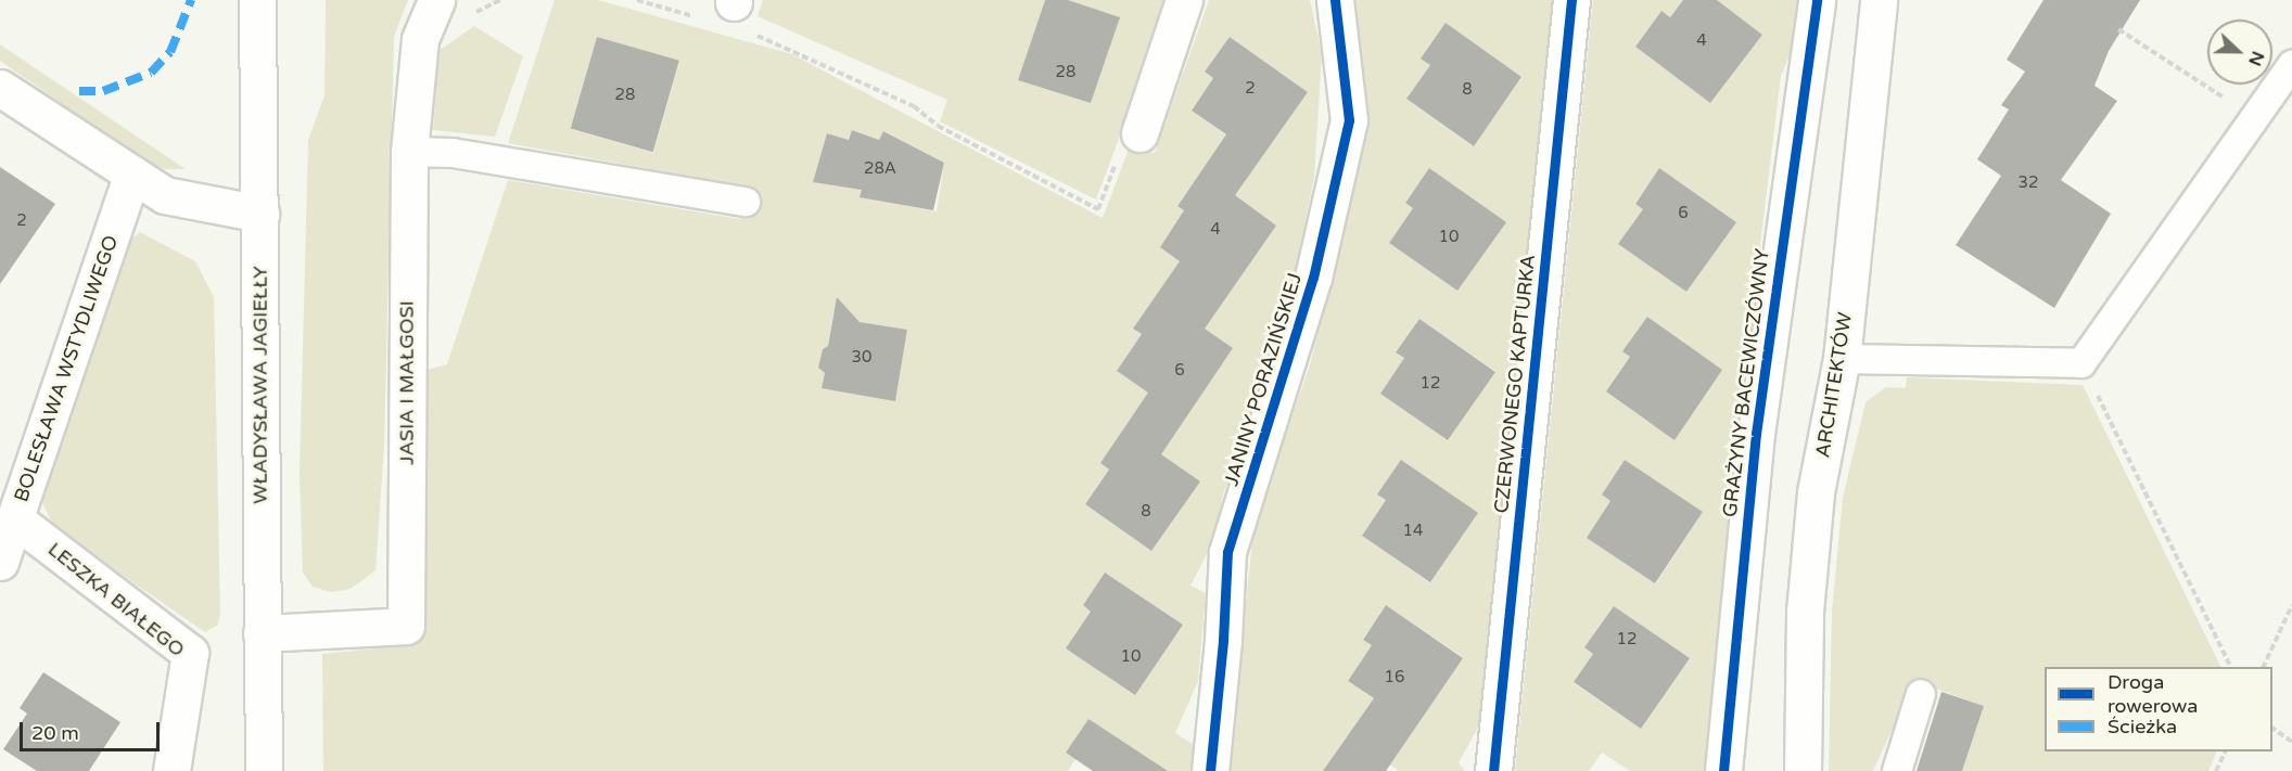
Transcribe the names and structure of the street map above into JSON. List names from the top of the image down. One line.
{"streets":{"street":["BOLESŁAWA WSTYDLIWEGO","JANINY PORAZIŃSKIEJ","JASIA I MAŁGOSI","GRAŻYNY BACEWICZÓWNY","CZERWONEGO KAPTURKA","WŁADYSŁAWA JAGIEŁŁY","ARCHITEKTÓW","LESZKA BIAŁEGO"]},"crossings":[["BOLESŁAWA WSTYDLIWEGO","LESZKA BIAŁEGO"],["JASIA I MAŁGOSI","WŁADYSŁAWA JAGIEŁŁY"]],"house_numbers":["4","28","2","8","28","28A","32","6","2","4","10","30","6","12","8","14","12","10","16"],"legend":["Droga rowerowa","Ścieżka"],"scale_bar":"20 m","north":"right"}
